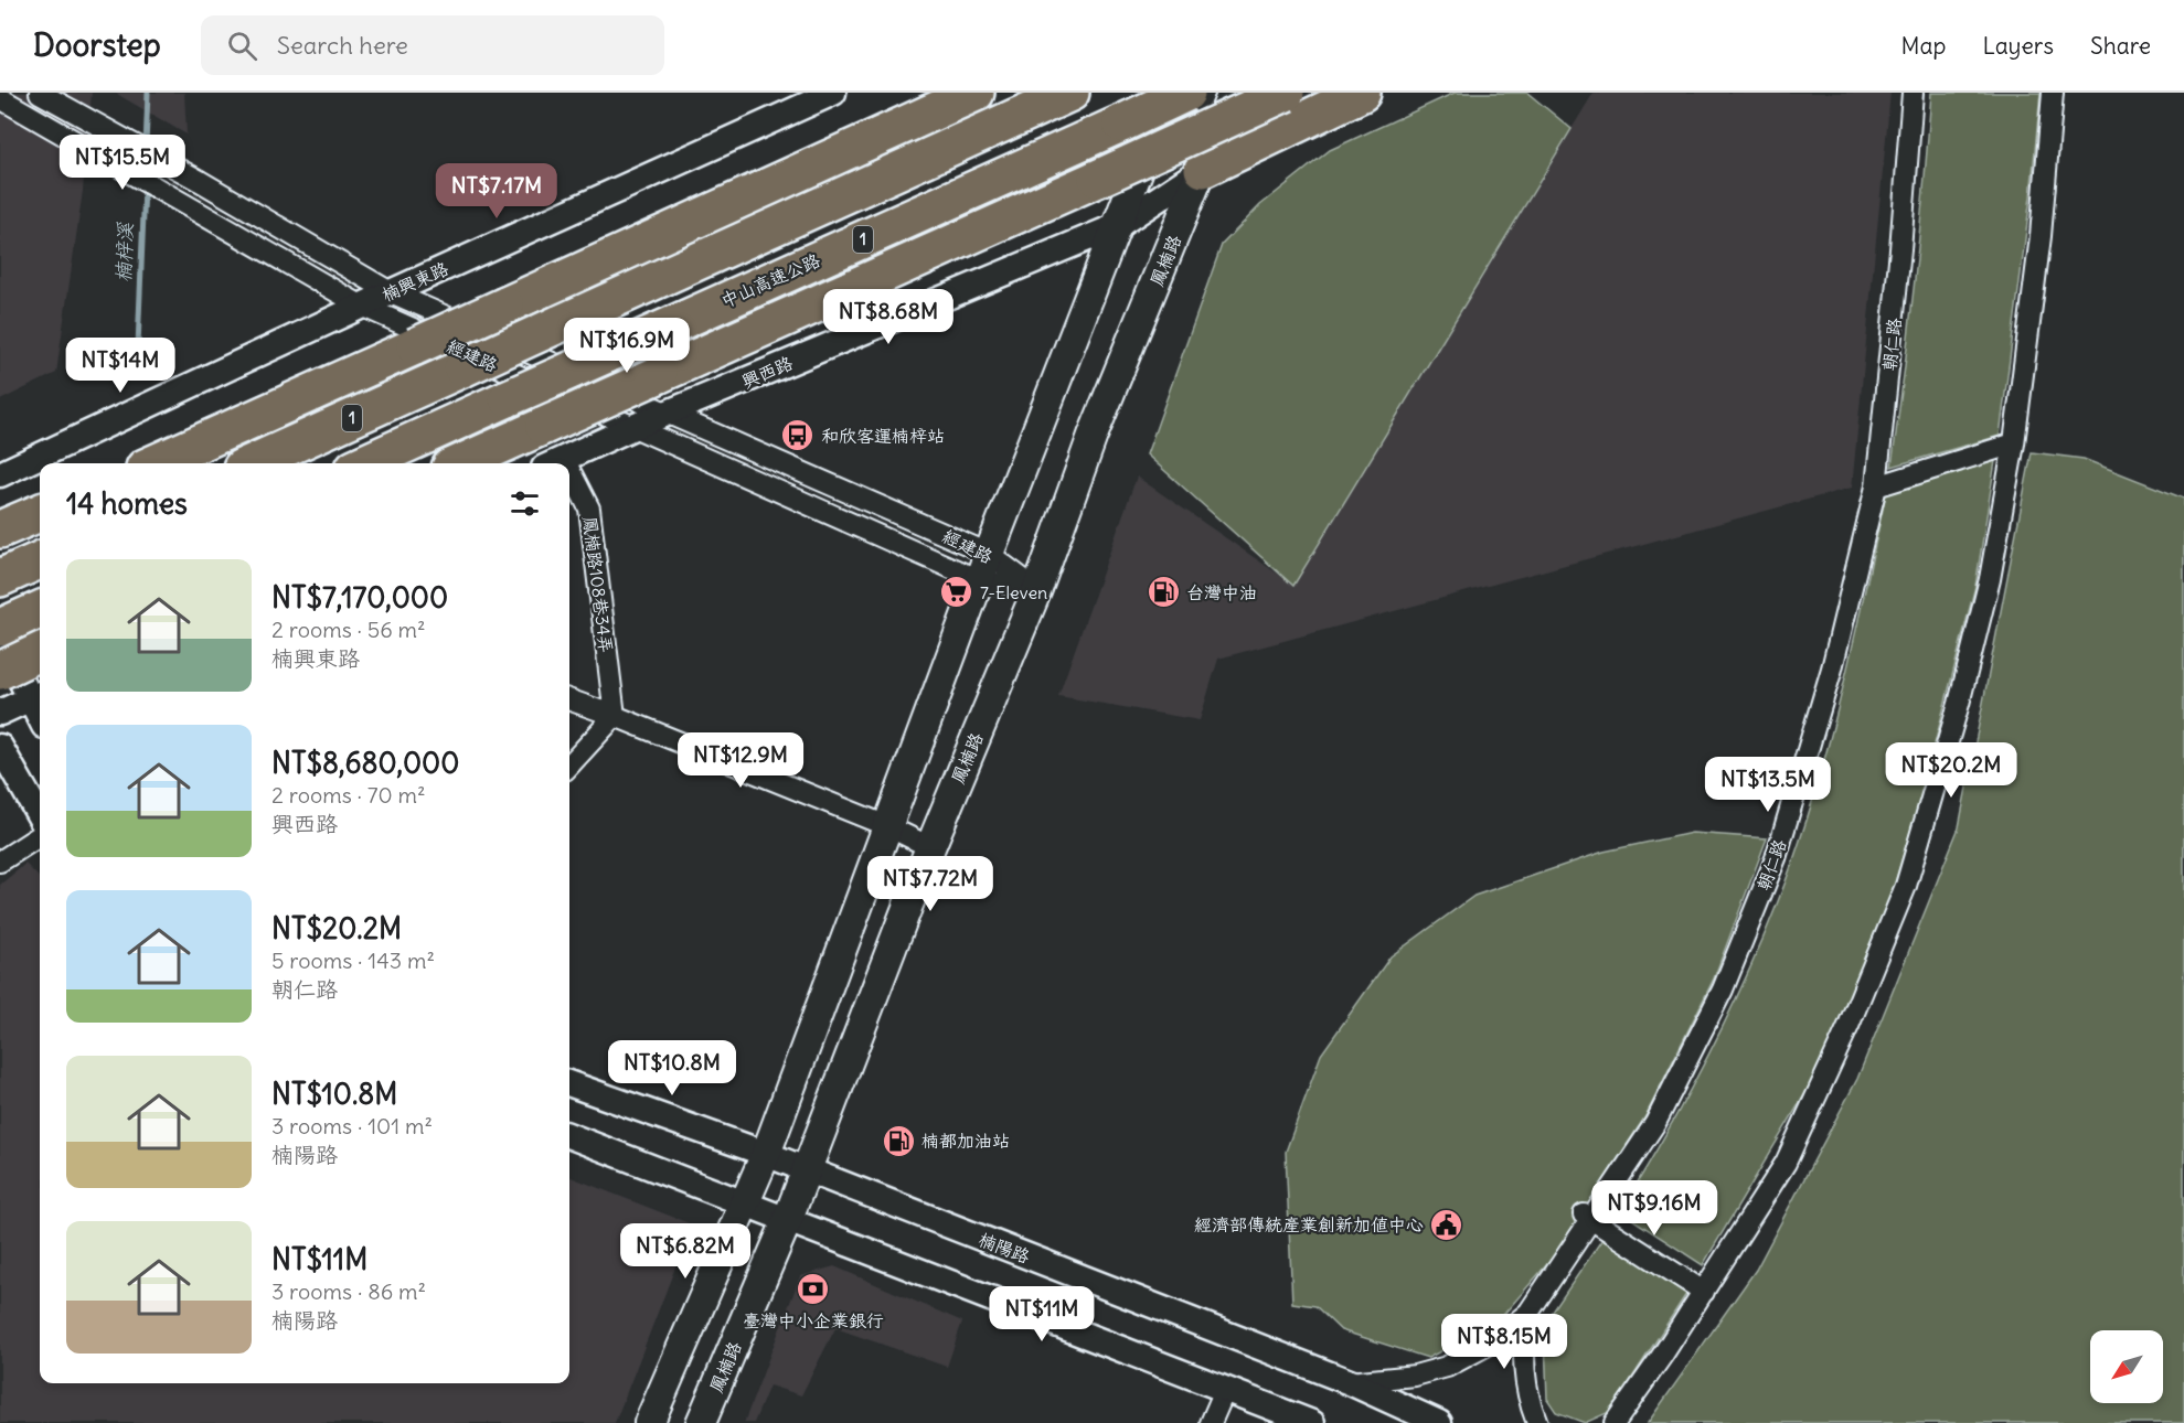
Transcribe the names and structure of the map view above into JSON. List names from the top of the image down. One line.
{"streets":{"highway":["1","中山高速公路"],"main road":["鳳楠路"],"street":["楠興東路","朝仁路","經建路","興西路","鳳楠路108巷34弄","楠陽路"]},"crossings":[["鳳楠路","經建路"],["鳳楠路","興西路"],["鳳楠路","楠陽路"],["楠興東路","經建路"],["朝仁路","楠陽路"],["經建路","興西路"]],"water":["楠梓溪"],"places":{"bus stop":["和欣客運楠梓站"],"supermarket":["7-Eleven"],"fuel station":["台灣中油","楠都加油站"],"public building":["經濟部傳統產業創新加值中心"],"bank":["臺灣中小企業銀行"]},"north":"bottom left","page":{"header":"Doorstep","search":"Search here","nav":["Map","Layers","Share"],"price":["NT$15.5M","NT$7.17M","NT$8.68M","NT$16.9M","NT$14M","NT$12.9M","NT$20.2M","NT$13.5M","NT$7.72M","NT$10.8M","NT$9.16M","NT$6.82M","NT$11M","NT$8.15M"],"heading":"14 homes","list":[{"name":"NT$7,170,000","note":"2 rooms · 56 m² · 楠興東路"},{"name":"NT$8,680,000","note":"2 rooms · 70 m² · 興西路"},{"name":"NT$20.2M","note":"5 rooms · 143 m² · 朝仁路"},{"name":"NT$10.8M","note":"3 rooms · 101 m² · 楠陽路"},{"name":"NT$11M","note":"3 rooms · 86 m² · 楠陽路"}]}}
